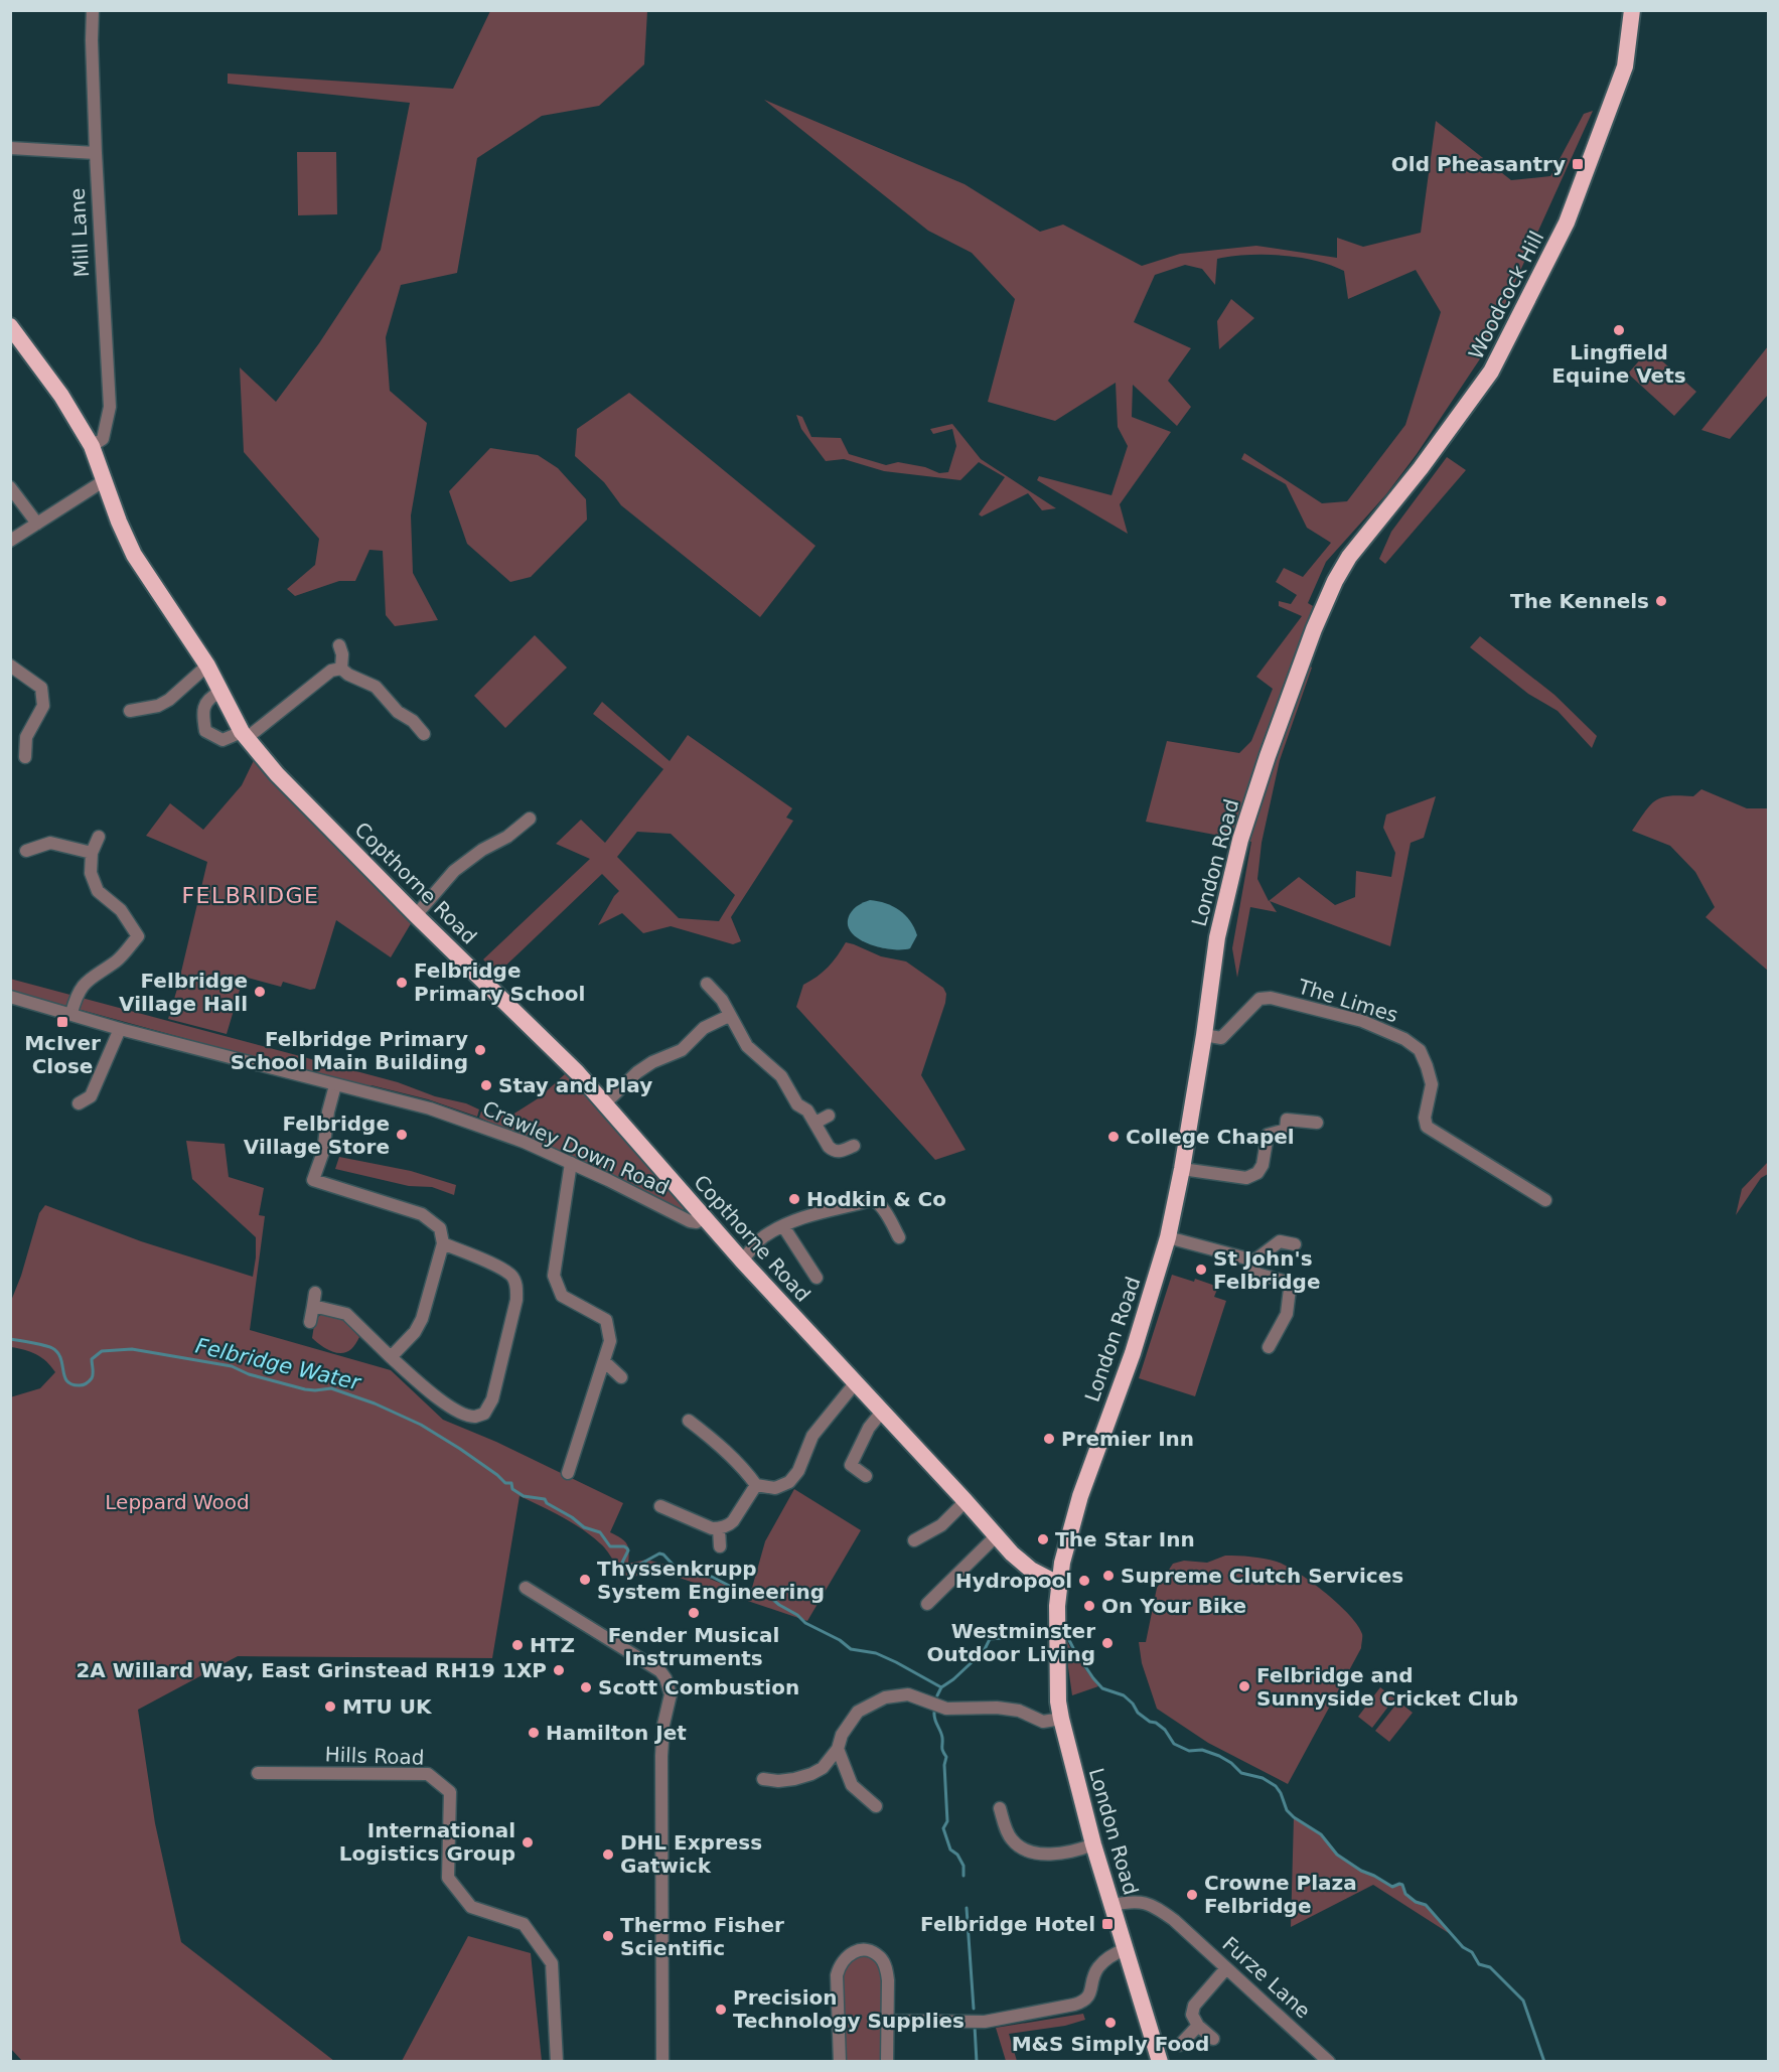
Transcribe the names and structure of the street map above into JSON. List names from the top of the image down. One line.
{"streets":{"highway":["Woodcock Hill","London Road","Copthorne Road"],"street":["Mill Lane","The Limes","Crawley Down Road","Hills Road","Furze Lane"]},"crossings":[["Mill Lane","Copthorne Road"],["Woodcock Hill","London Road"],["London Road","Copthorne Road"],["London Road","The Limes"],["London Road","Furze Lane"],["Copthorne Road","Crawley Down Road"]],"districts":["FELBRIDGE"],"water":["Felbridge Water"],"parks":["Leppard Wood"],"places":{"transit":["Old Pheasantry","McIver Close","Felbridge Hotel"],"other":["Lingfield Equine Vets","The Kennels","Felbridge Primary School","Felbridge Village Hall","Felbridge Primary School Main Building","Stay and Play","Felbridge Village Store","College Chapel","Hodkin & Co","St John's Felbridge","Premier Inn","The Star Inn","Supreme Clutch Services","Thyssenkrupp System Engineering","Hydropool","On Your Bike","Fender Musical Instruments","Westminster Outdoor Living","HTZ","2A Willard Way, East Grinstead RH19 1XP","Felbridge and Sunnyside Cricket Club","Scott Combustion","MTU UK","Hamilton Jet","International Logistics Group","DHL Express Gatwick","Crowne Plaza Felbridge","Thermo Fisher Scientific","Precision Technology Supplies","M&S Simply Food"]}}
